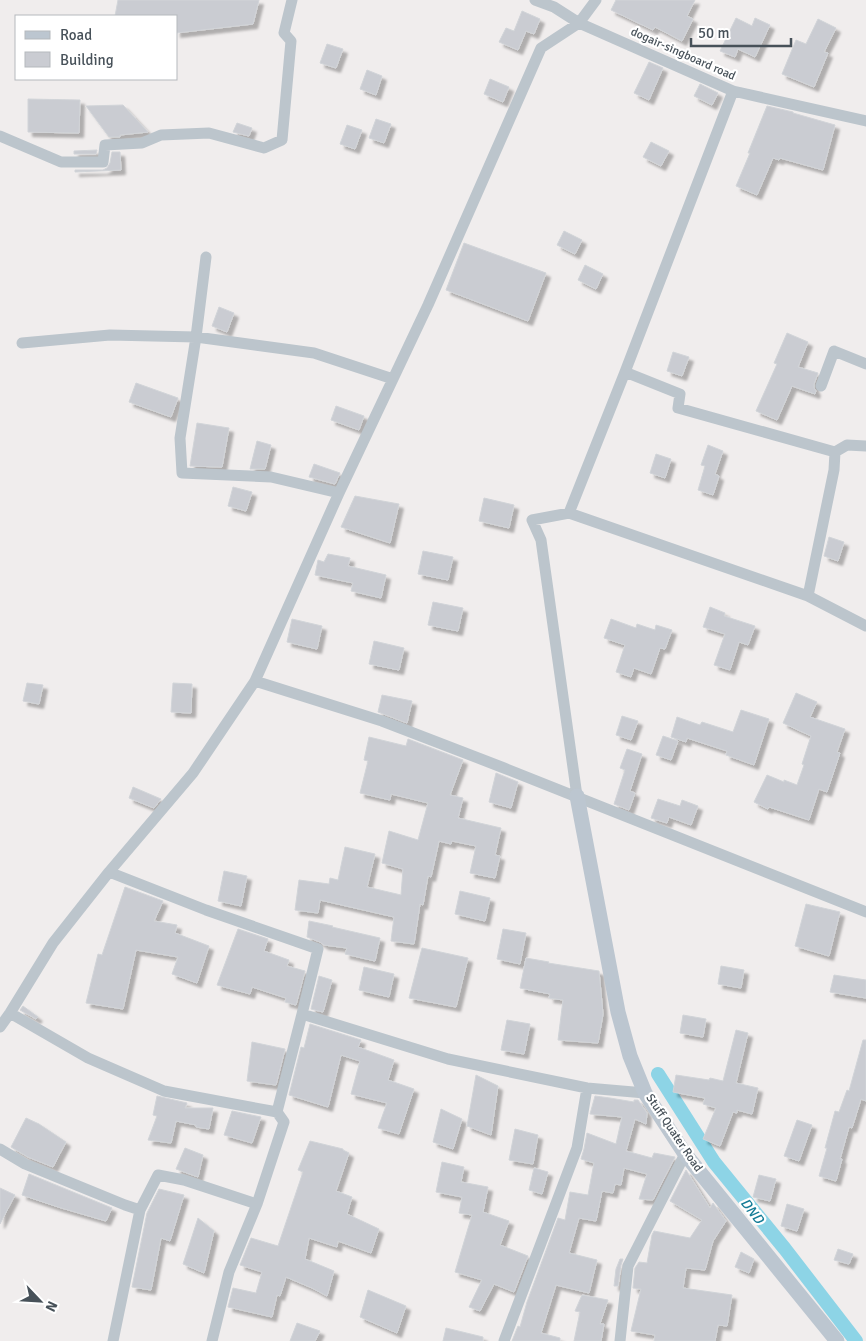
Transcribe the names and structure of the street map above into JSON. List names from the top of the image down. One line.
{"streets":{"street":["dogair-singboard road","Stuff Quater Road"]},"water":["DND"],"legend":["Road","Building"],"scale_bar":"50 m","north":"bottom right"}
